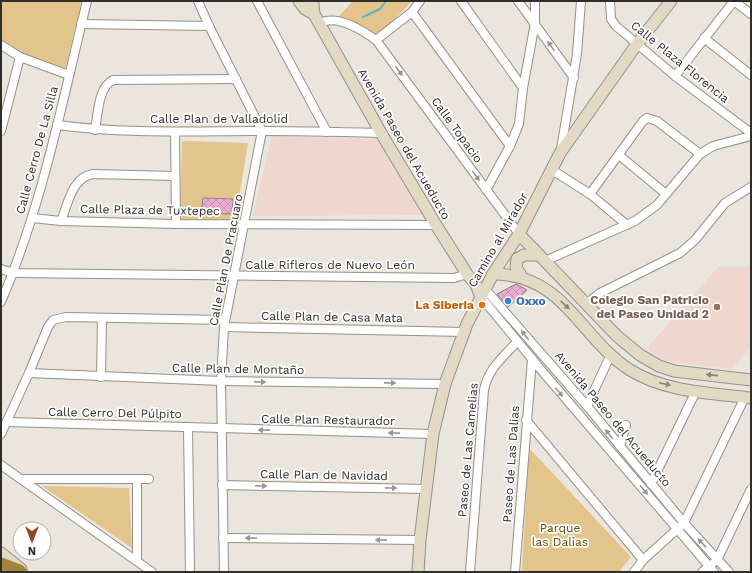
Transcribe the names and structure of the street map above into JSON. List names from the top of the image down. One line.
{"streets":{"main road":["Avenida Paseo del Acueducto","Camino al Mirador"],"street":["Calle Plaza Florencia","Calle Plan de Valladolid","Calle Topacio","Calle Cerro De La Silla","Calle Plaza de Tuxtepec","Calle Plan De Pracuaro","Calle Rifleros de Nuevo León","Calle Plan de Casa Mata","Calle Plan de Montaño","Calle Cerro Del Púlpito","Calle Plan Restaurador","Paseo de Las Camelias","Paseo de Las Dalias","Calle Plan de Navidad"]},"crossings":[["Calle Plaza Florencia","Camino al Mirador"],["Calle Plan de Valladolid","Avenida Paseo del Acueducto"],["Calle Plan de Valladolid","Calle Cerro De La Silla"],["Calle Plan de Valladolid","Calle Plan De Pracuaro"],["Calle Topacio","Camino al Mirador"],["Avenida Paseo del Acueducto","Calle Plaza de Tuxtepec"],["Avenida Paseo del Acueducto","Camino al Mirador"],["Avenida Paseo del Acueducto","Calle Rifleros de Nuevo León"],["Avenida Paseo del Acueducto","Paseo de Las Camelias"],["Avenida Paseo del Acueducto","Paseo de Las Dalias"],["Calle Cerro De La Silla","Calle Plaza de Tuxtepec"],["Calle Cerro De La Silla","Calle Rifleros de Nuevo León"],["Calle Plaza de Tuxtepec","Calle Plan De Pracuaro"],["Camino al Mirador","Calle Plan de Casa Mata"],["Camino al Mirador","Calle Plan de Montaño"],["Camino al Mirador","Calle Plan Restaurador"],["Camino al Mirador","Calle Plan de Navidad"],["Calle Plan De Pracuaro","Calle Rifleros de Nuevo León"],["Calle Plan De Pracuaro","Calle Plan de Casa Mata"],["Calle Plan De Pracuaro","Calle Plan de Montaño"],["Calle Plan De Pracuaro","Calle Cerro Del Púlpito"],["Calle Plan De Pracuaro","Calle Plan Restaurador"],["Calle Plan De Pracuaro","Calle Plan de Navidad"],["Calle Plan de Casa Mata","Calle Plan de Montaño"],["Calle Cerro Del Púlpito","Calle Plan Restaurador"]],"one_way":["Calle Plan de Montaño","Calle Plan Restaurador"],"parks":["Parque las Dalias"],"places":["Oxxo","La Siberia","Colegio San Patricio del Paseo Unidad 2"],"north":"bottom"}
